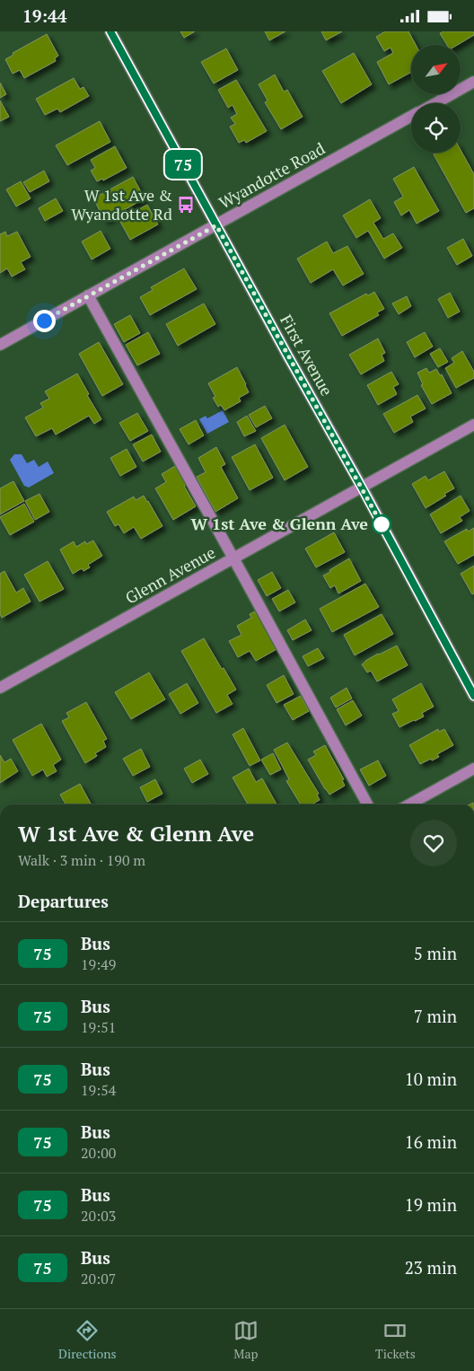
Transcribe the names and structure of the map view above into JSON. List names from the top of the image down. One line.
{"streets":{"street":["Wyandotte Road","First Avenue","Glenn Avenue"]},"crossings":[["Wyandotte Road","First Avenue"],["First Avenue","Glenn Avenue"]],"places":{"bus stop":["W 1st Ave & Wyandotte Rd"],"other":["W 1st Ave & Glenn Ave"]},"lines":["bus line 75"],"north":"top right","page":{"status":"19:44","on_map":"75","heading":[["W 1st Ave & Glenn Ave","Walk · 3 min · 190 m"],"Departures"],"list":[{"mark":"75","name":"Bus","note":"19:49","value":"5 min"},{"mark":"75","name":"Bus","note":"19:51","value":"7 min"},{"mark":"75","name":"Bus","note":"19:54","value":"10 min"},{"mark":"75","name":"Bus","note":"20:00","value":"16 min"},{"mark":"75","name":"Bus","note":"20:03","value":"19 min"},{"mark":"75","name":"Bus","note":"20:07","value":"23 min"}],"tabs":["Directions","Map","Tickets"]}}
